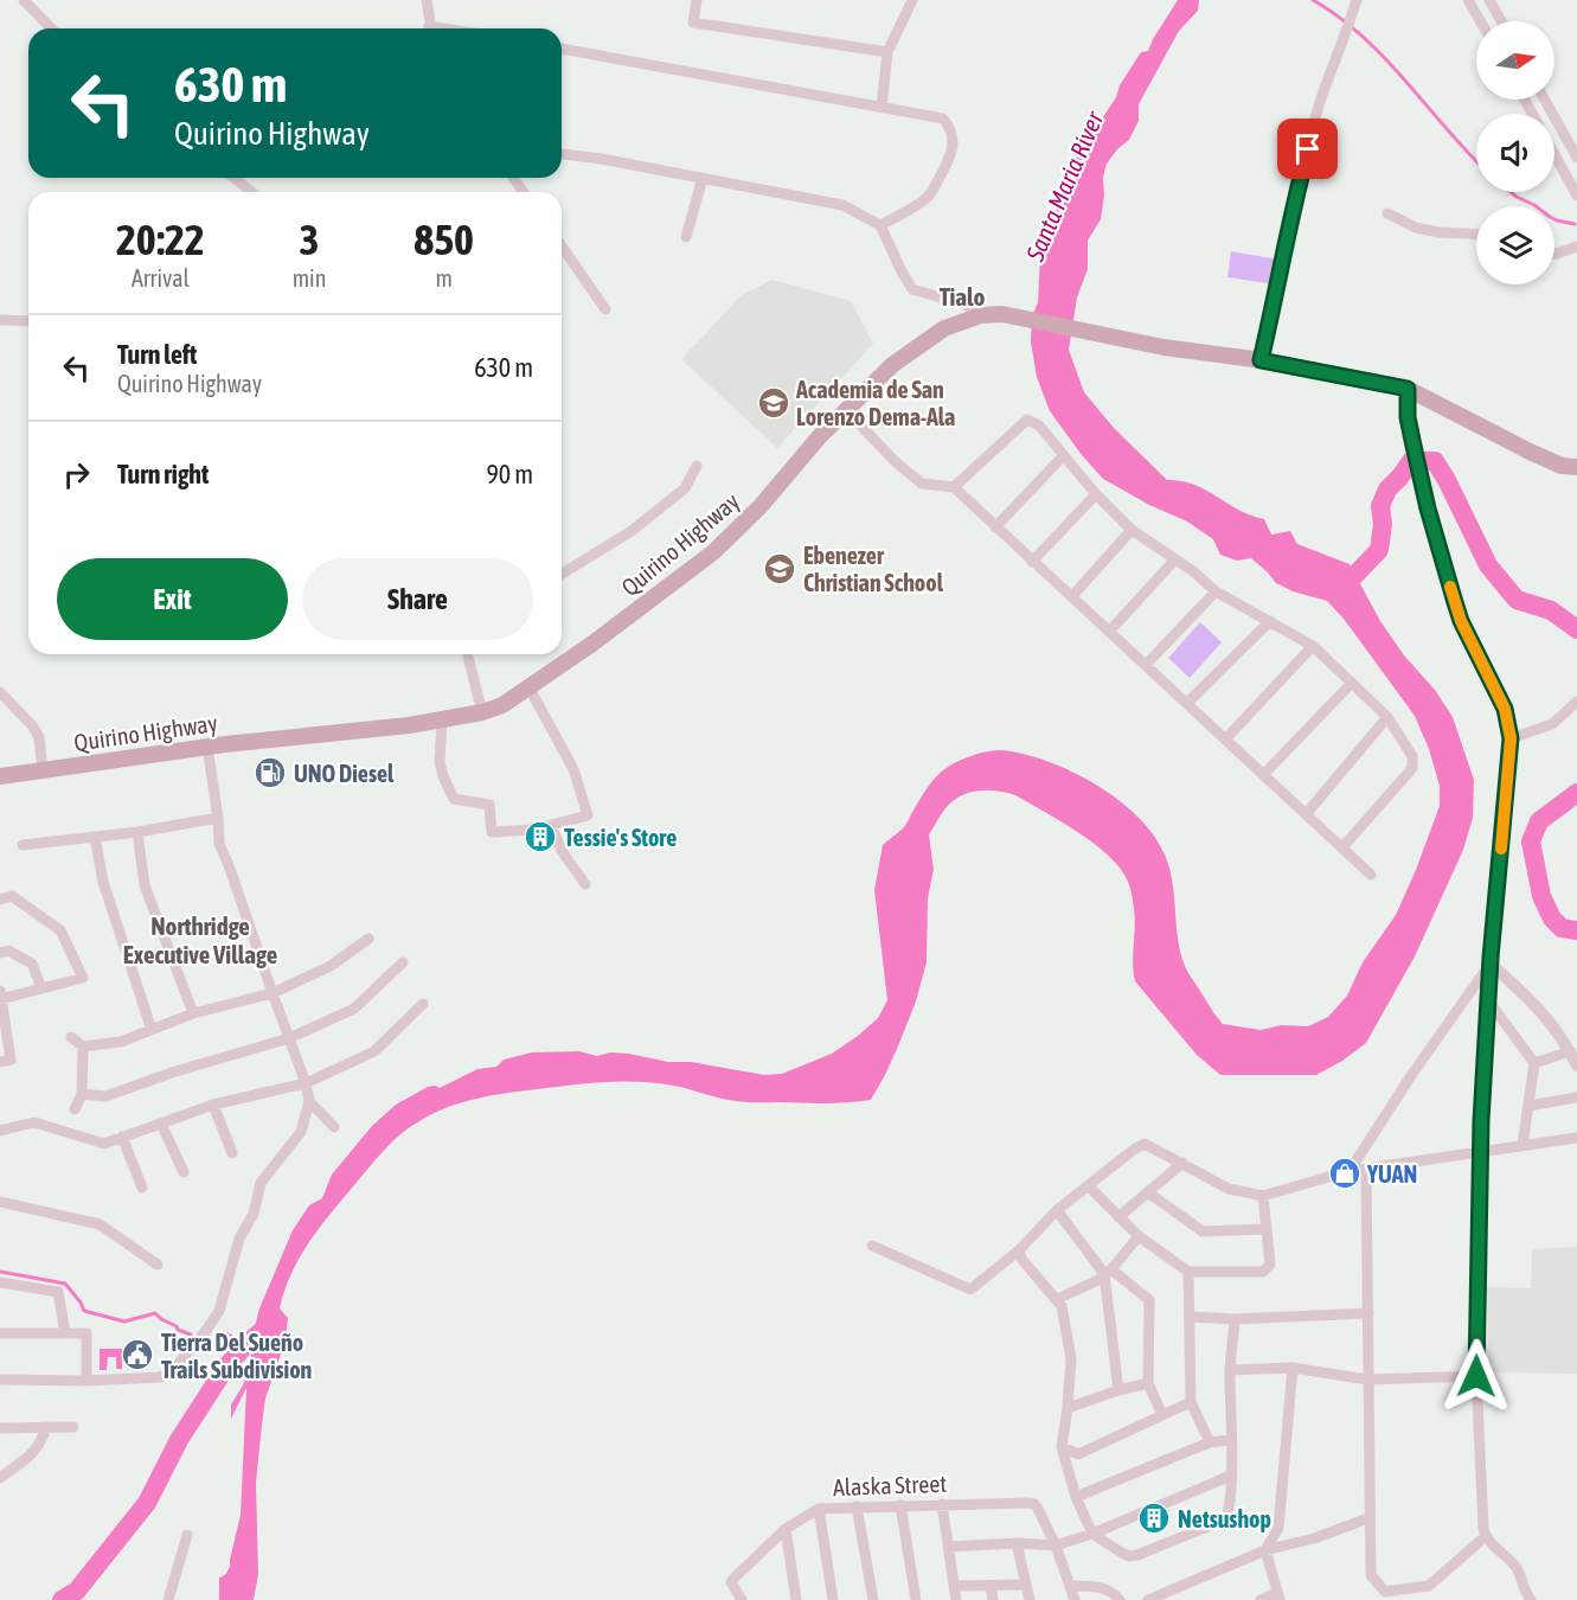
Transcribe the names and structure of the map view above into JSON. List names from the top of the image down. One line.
{"streets":{"main road":["Quirino Highway"],"street":["Alaska Street"]},"districts":["Tialo","Northridge Executive Village"],"water":["Santa Maria River"],"places":{"school or university":["Academia de San Lorenzo Dema-Ala","Ebenezer Christian School"],"fuel station":["UNO Diesel"],"building":["Tessie's Store","Netsushop"],"shop":["YUAN"],"public building":["Tierra Del Sueño Trails Subdivision"]},"north":"right","page":{"turn":["630 m","Quirino Highway"],"eta":["20:22","Arrival","3","min","850","m"],"list":[{"name":"Turn left","note":"Quirino Highway","value":"630 m"},{"name":"Turn right","value":"90 m"}],"buttons":["Exit","Share"]}}
